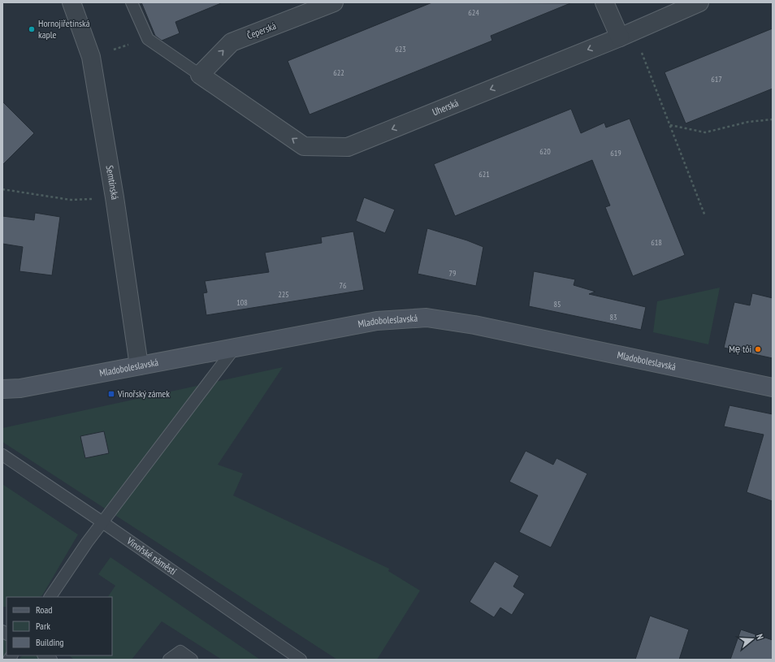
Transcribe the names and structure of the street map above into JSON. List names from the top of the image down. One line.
{"streets":{"main road":["Mladoboleslavská"],"street":["Čeperská","Uherská","Semtínská"],"lane":["Vinořské náměstí"]},"crossings":[["Čeperská","Uherská"],["Semtínská","Mladoboleslavská"]],"one_way":["Čeperská","Uherská"],"places":{"other":["Hornojiřetínská kaple","Mẹ tôi"],"transit":["Vinořský zámek"]},"house_numbers":["624","623","622","617","620","619","621","618","79","76","225","108","85","83"],"legend":["Road","Park","Building"],"north":"right"}
